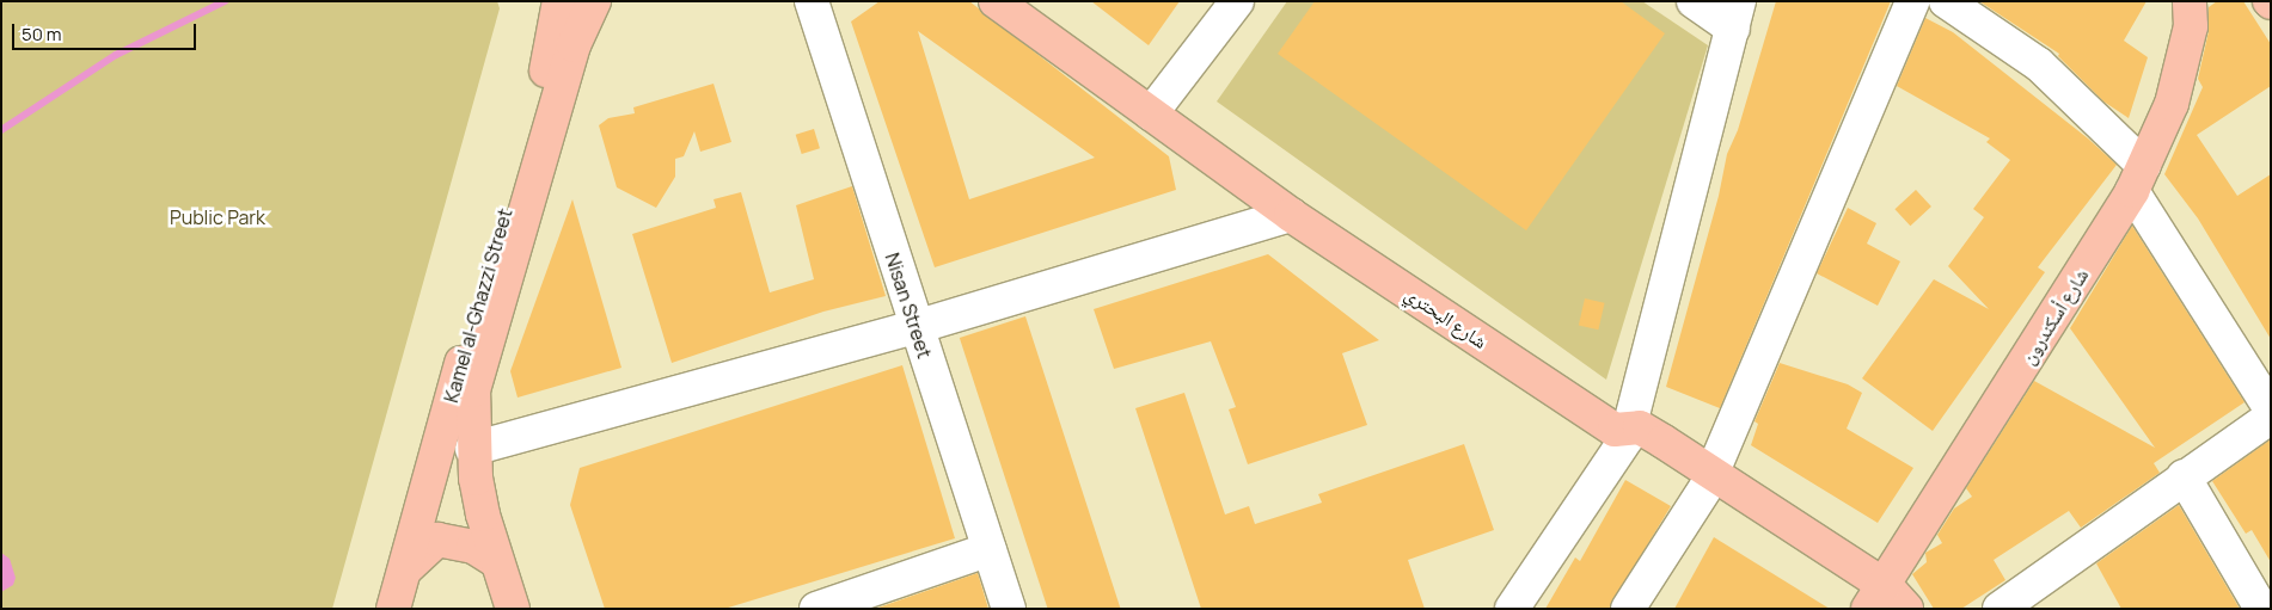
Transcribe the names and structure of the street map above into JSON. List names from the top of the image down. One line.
{"streets":{"main road":["Kamel al-Ghazzi Street","شارع أسكندرون","شارع البحتري"],"street":["Nisan Street"]},"crossings":[["شارع أسكندرون","شارع البحتري"]],"parks":["Public Park"],"scale_bar":"50 m"}
